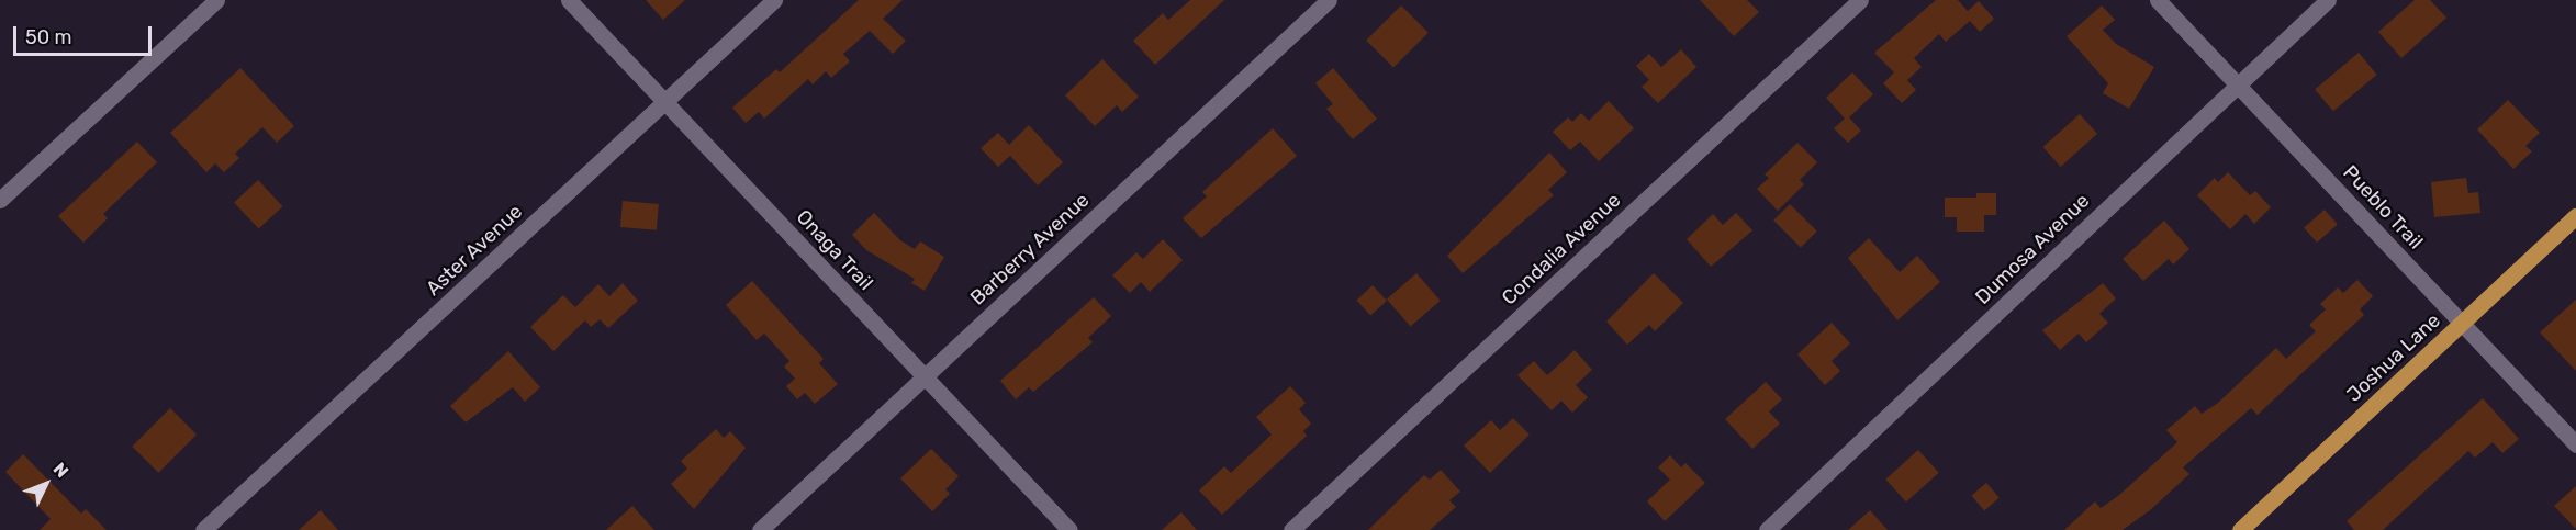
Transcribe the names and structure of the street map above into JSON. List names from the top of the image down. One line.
{"streets":{"main road":["Joshua Lane"],"street":["Pueblo Trail","Barberry Avenue","Condalia Avenue","Dumosa Avenue","Aster Avenue","Onaga Trail"]},"crossings":[["Pueblo Trail","Dumosa Avenue"],["Pueblo Trail","Joshua Lane"],["Barberry Avenue","Onaga Trail"],["Aster Avenue","Onaga Trail"]],"scale_bar":"50 m","north":"top right"}
